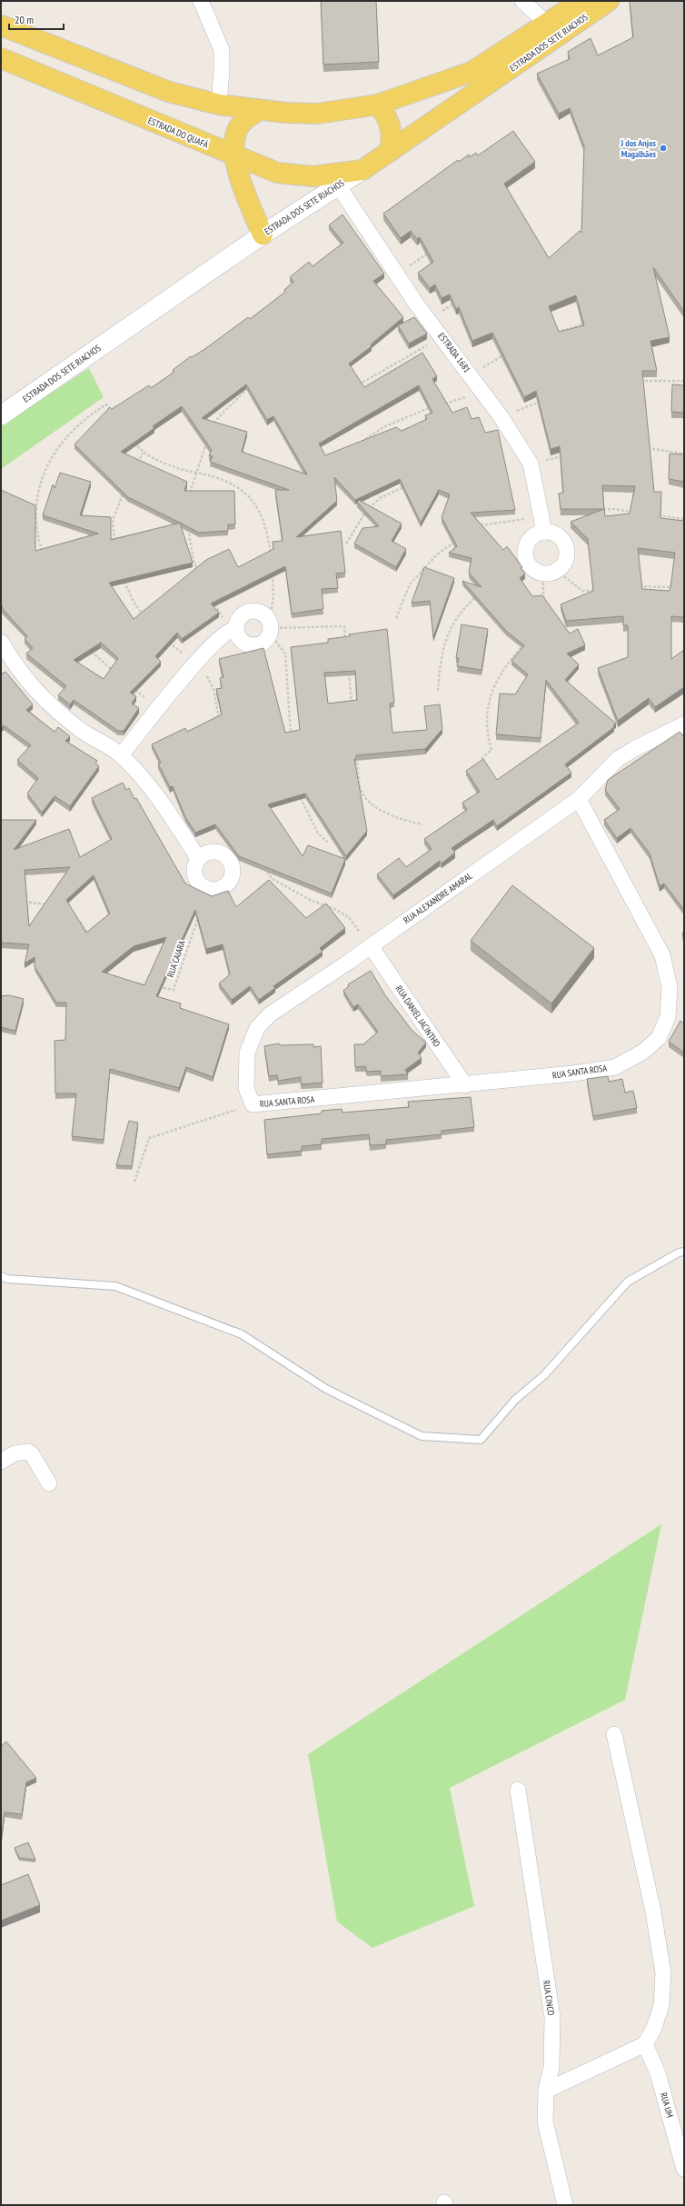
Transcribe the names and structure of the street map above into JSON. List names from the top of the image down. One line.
{"streets":{"main road":["ESTRADA DOS SETE RIACHOS","ESTRADA DO QUAFÁ"],"street":["ESTRADA 1681","RUA ALEXANDRE AMARAL","RUA DANIEL JACINTHO","RUA SANTA ROSA","RUA CINCO","RUA UM"],"path":["RUA CAIARA"]},"crossings":[["ESTRADA DOS SETE RIACHOS","ESTRADA DO QUAFÁ"],["ESTRADA DOS SETE RIACHOS","ESTRADA 1681"],["RUA ALEXANDRE AMARAL","RUA DANIEL JACINTHO"],["RUA ALEXANDRE AMARAL","RUA SANTA ROSA"],["RUA DANIEL JACINTHO","RUA SANTA ROSA"]],"places":["J dos Anjos Magalhães"],"scale_bar":"20 m"}
